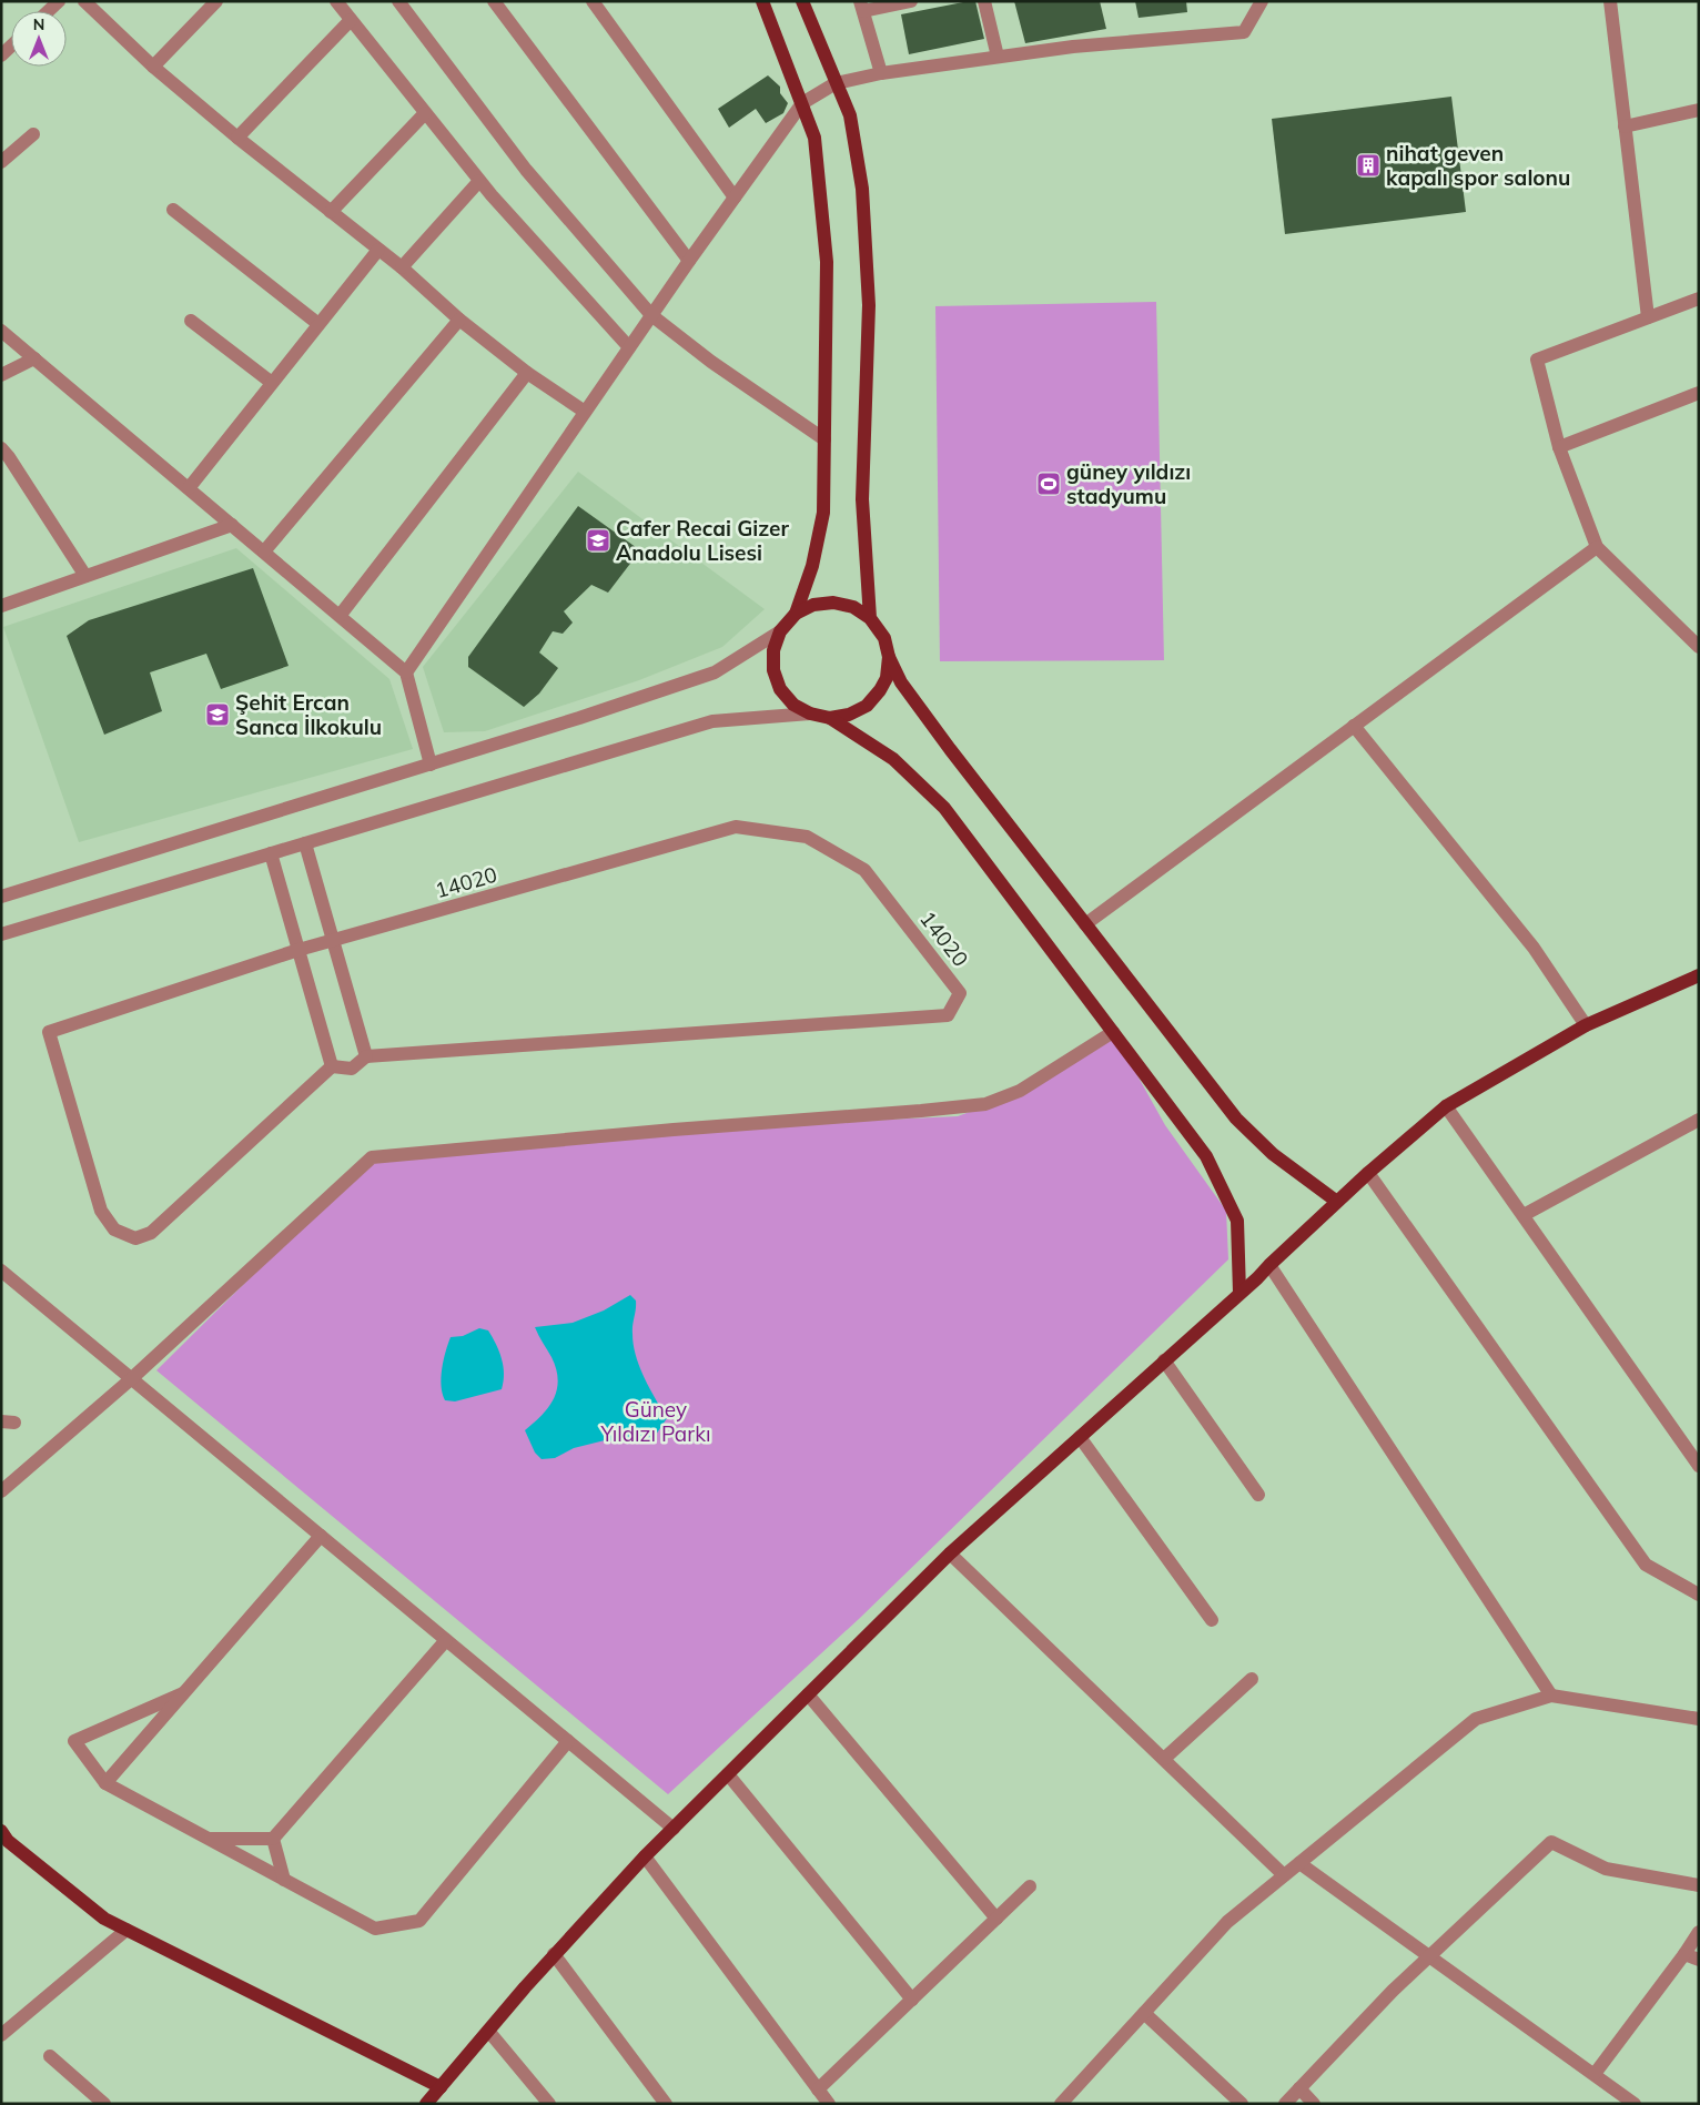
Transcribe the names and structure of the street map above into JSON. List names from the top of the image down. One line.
{"streets":{"street":["14020"]},"parks":["Güney Yıldızı Parkı"],"places":{"building":["nihat geven kapalı spor salonu"],"sports":["güney yıldızı stadyumu"],"school or university":["Cafer Recai Gizer Anadolu Lisesi","Şehit Ercan Sanca İlkokulu"]},"north":"top"}
